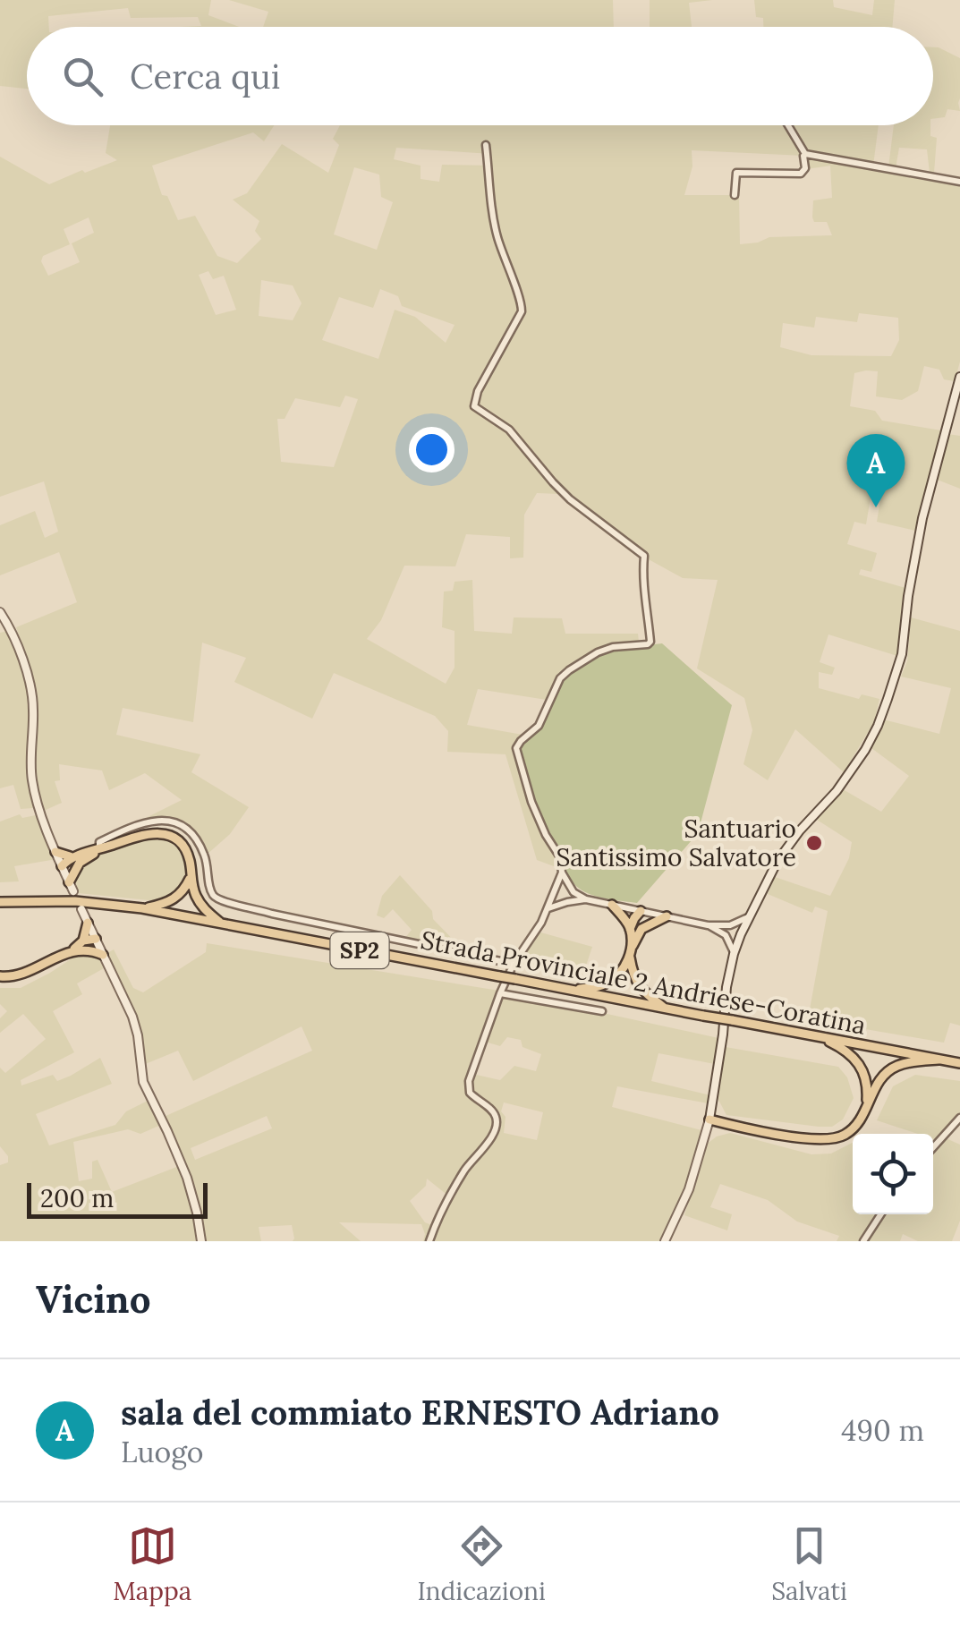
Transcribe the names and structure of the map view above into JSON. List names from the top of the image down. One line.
{"streets":{"main road":["SP2","Strada Provinciale 2 Andriese-Coratina"]},"places":["Santuario Santissimo Salvatore"],"scale_bar":"200 m","page":{"search":"Cerca qui","pins":"A","scale":"200 m","heading":"Vicino","list":[{"mark":"A","name":"sala del commiato ERNESTO Adriano","note":"Luogo","value":"490 m"}],"nav":["Mappa","Indicazioni","Salvati"]}}
